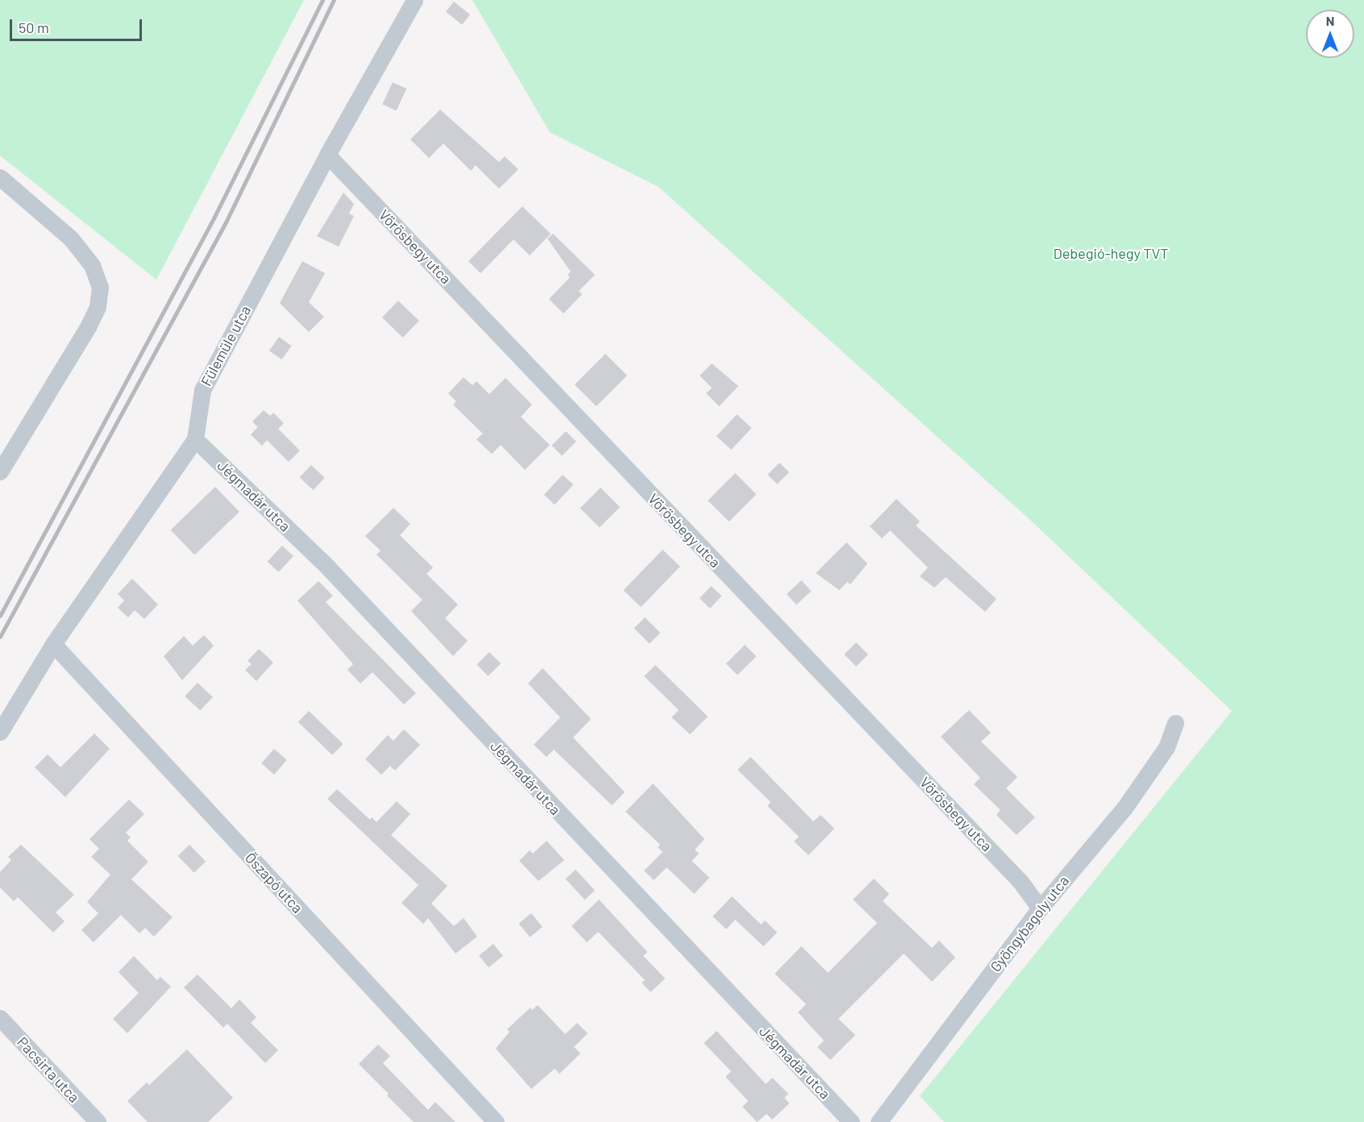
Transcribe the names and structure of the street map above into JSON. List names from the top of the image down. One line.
{"streets":{"street":["Vörösbegy utca","Fülemüle utca","Jégmadár utca","Őszapó utca","Gyöngybagoly utca","Pacsirta utca"]},"crossings":[["Vörösbegy utca","Fülemüle utca"],["Vörösbegy utca","Gyöngybagoly utca"],["Fülemüle utca","Jégmadár utca"],["Fülemüle utca","Őszapó utca"]],"parks":["Debegió-hegy TVT"],"scale_bar":"50 m","north":"top"}
